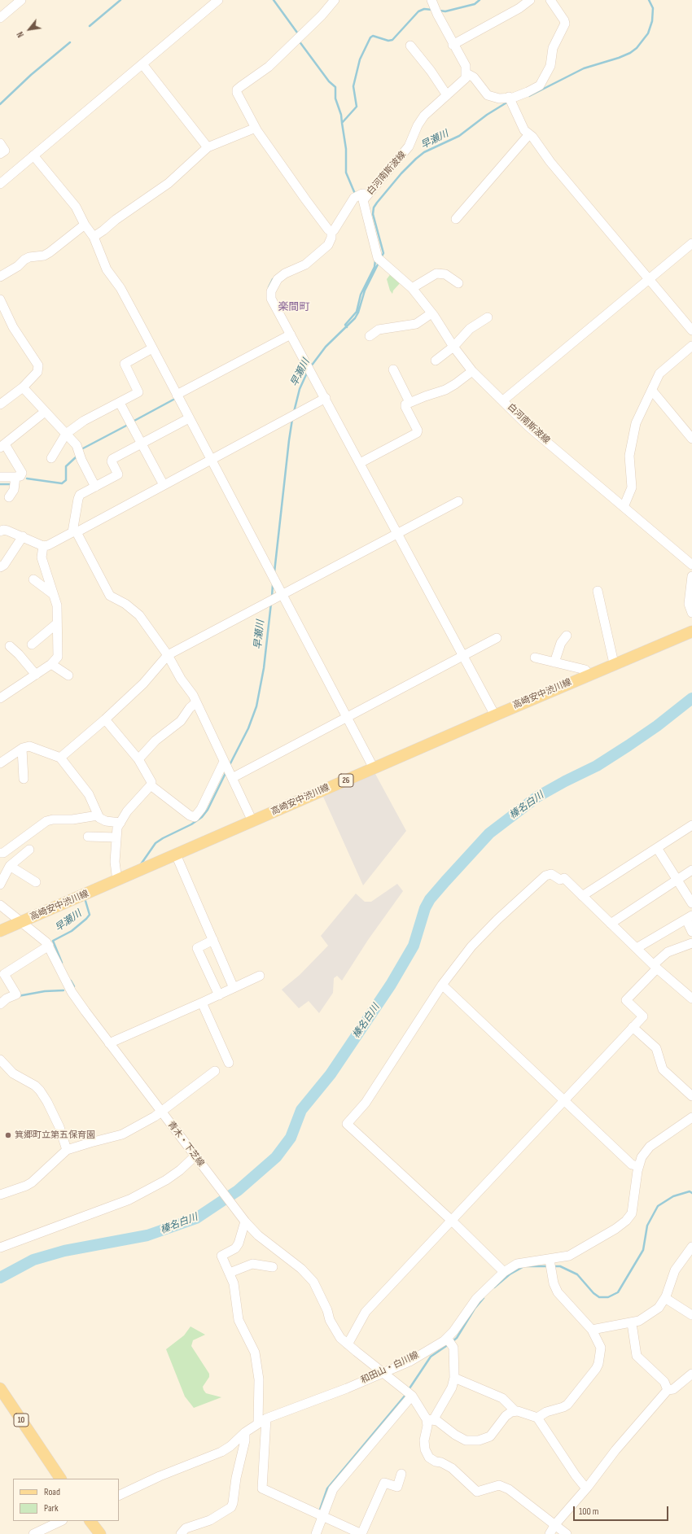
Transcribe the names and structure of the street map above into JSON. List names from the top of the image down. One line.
{"streets":{"main road":["高崎安中渋川線","26","10"],"street":["白河南斯波線","青木・下芝線","和田山・白川線"]},"crossings":[["高崎安中渋川線","青木・下芝線"],["青木・下芝線","和田山・白川線"]],"districts":["楽間町"],"water":["早瀬川","榛名白川"],"places":["箕郷町立第五保育園"],"legend":["Road","Park"],"scale_bar":"100 m","north":"bottom left"}
